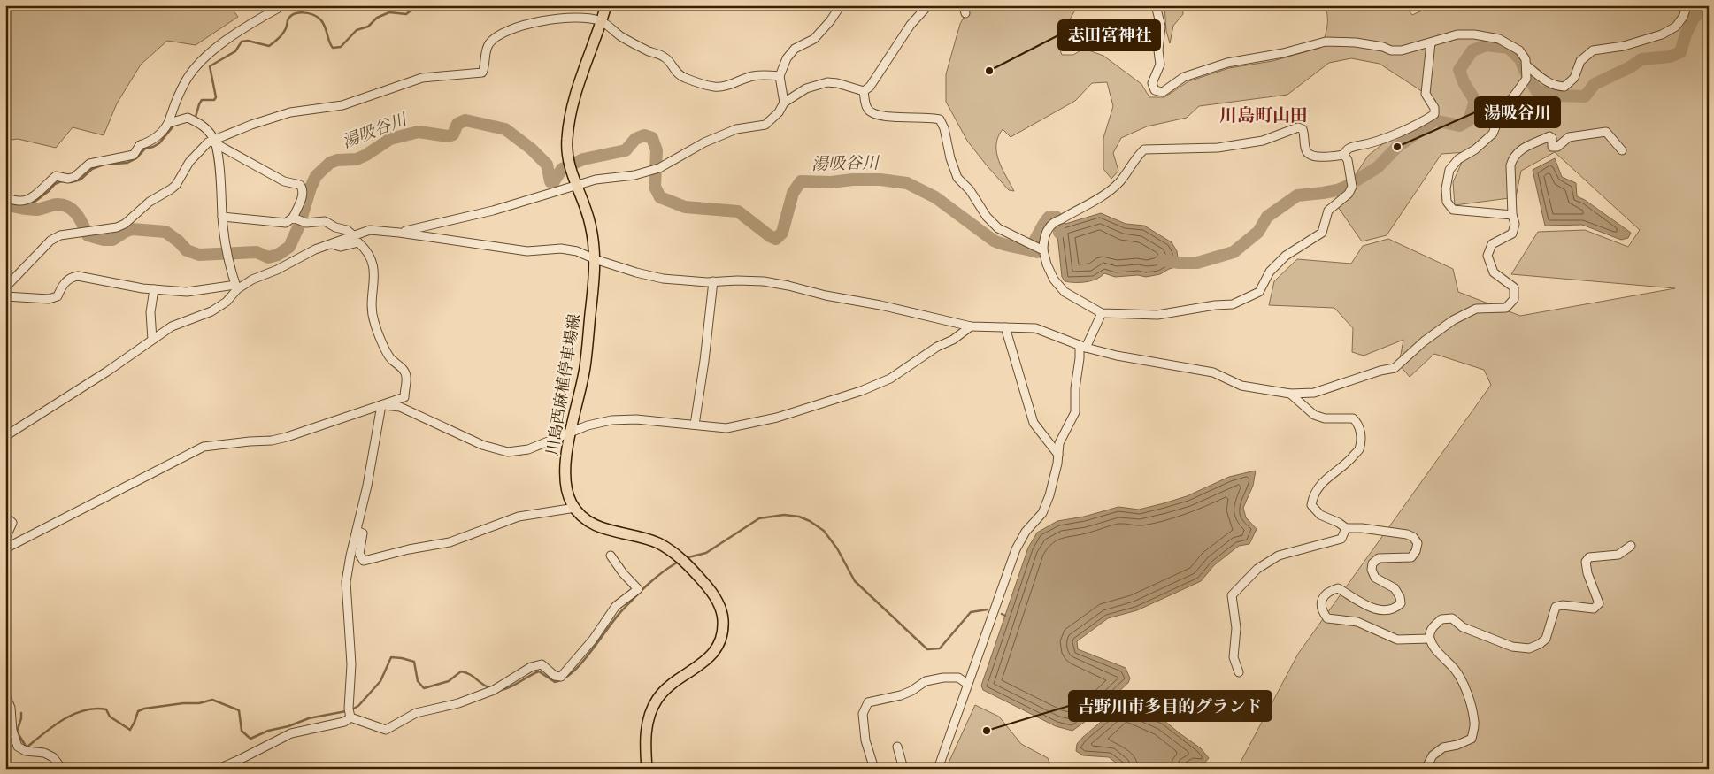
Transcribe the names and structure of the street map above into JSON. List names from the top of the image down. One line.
{"streets":{"main road":["川島西麻植停車場線"]},"districts":["川島町山田"],"water":["湯吸谷川"],"places":["志田宮神社","湯吸谷川","吉野川市多目的グランド"]}
